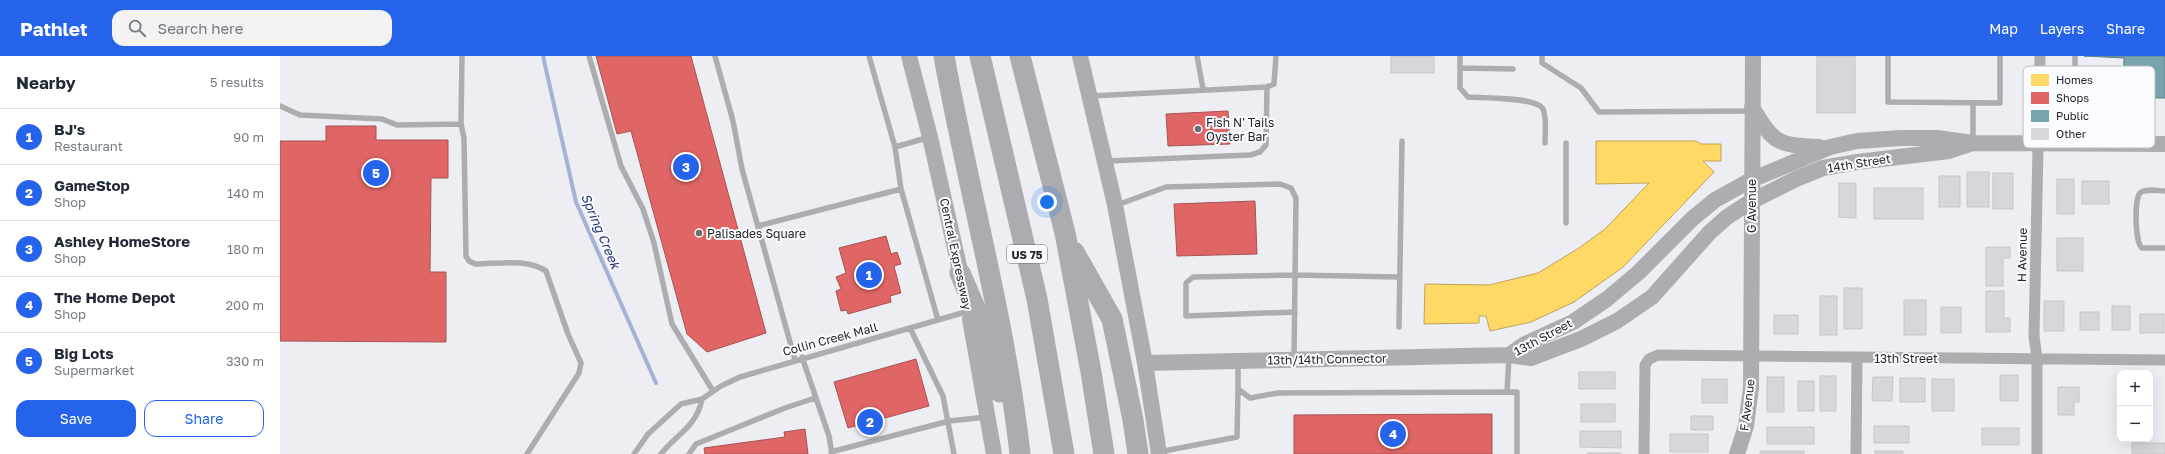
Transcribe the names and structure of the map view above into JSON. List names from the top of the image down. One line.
{"streets":{"highway":["US 75"],"street":["14th Street","G Avenue","Central Expressway","H Avenue","13th Street","13th/14th Connector","F Avenue"],"lane":["Collin Creek Mall"]},"crossings":[["14th Street","G Avenue"],["14th Street","13th Street"],["G Avenue","13th Street"],["G Avenue","F Avenue"],["Central Expressway","Collin Creek Mall"],["H Avenue","13th Street"],["13th Street","13th/14th Connector"],["13th Street","F Avenue"]],"water":["Spring Creek"],"places":["Fish N' Tails Oyster Bar","Palisades Square"],"legend":["Homes","Shops","Public","Other"],"page":{"header":"Pathlet","search":"Search here","nav":["Map","Layers","Share"],"heading":["Nearby","5 results"],"list":[{"mark":"1","name":"BJ's","note":"Restaurant","value":"90 m"},{"mark":"2","name":"GameStop","note":"Shop","value":"140 m"},{"mark":"3","name":"Ashley HomeStore","note":"Shop","value":"180 m"},{"mark":"4","name":"The Home Depot","note":"Shop","value":"200 m"},{"mark":"5","name":"Big Lots","note":"Supermarket","value":"330 m"}],"pins":["3","5","1","2","4"],"map_buttons":["+","−"],"buttons":["Save","Share"]}}
